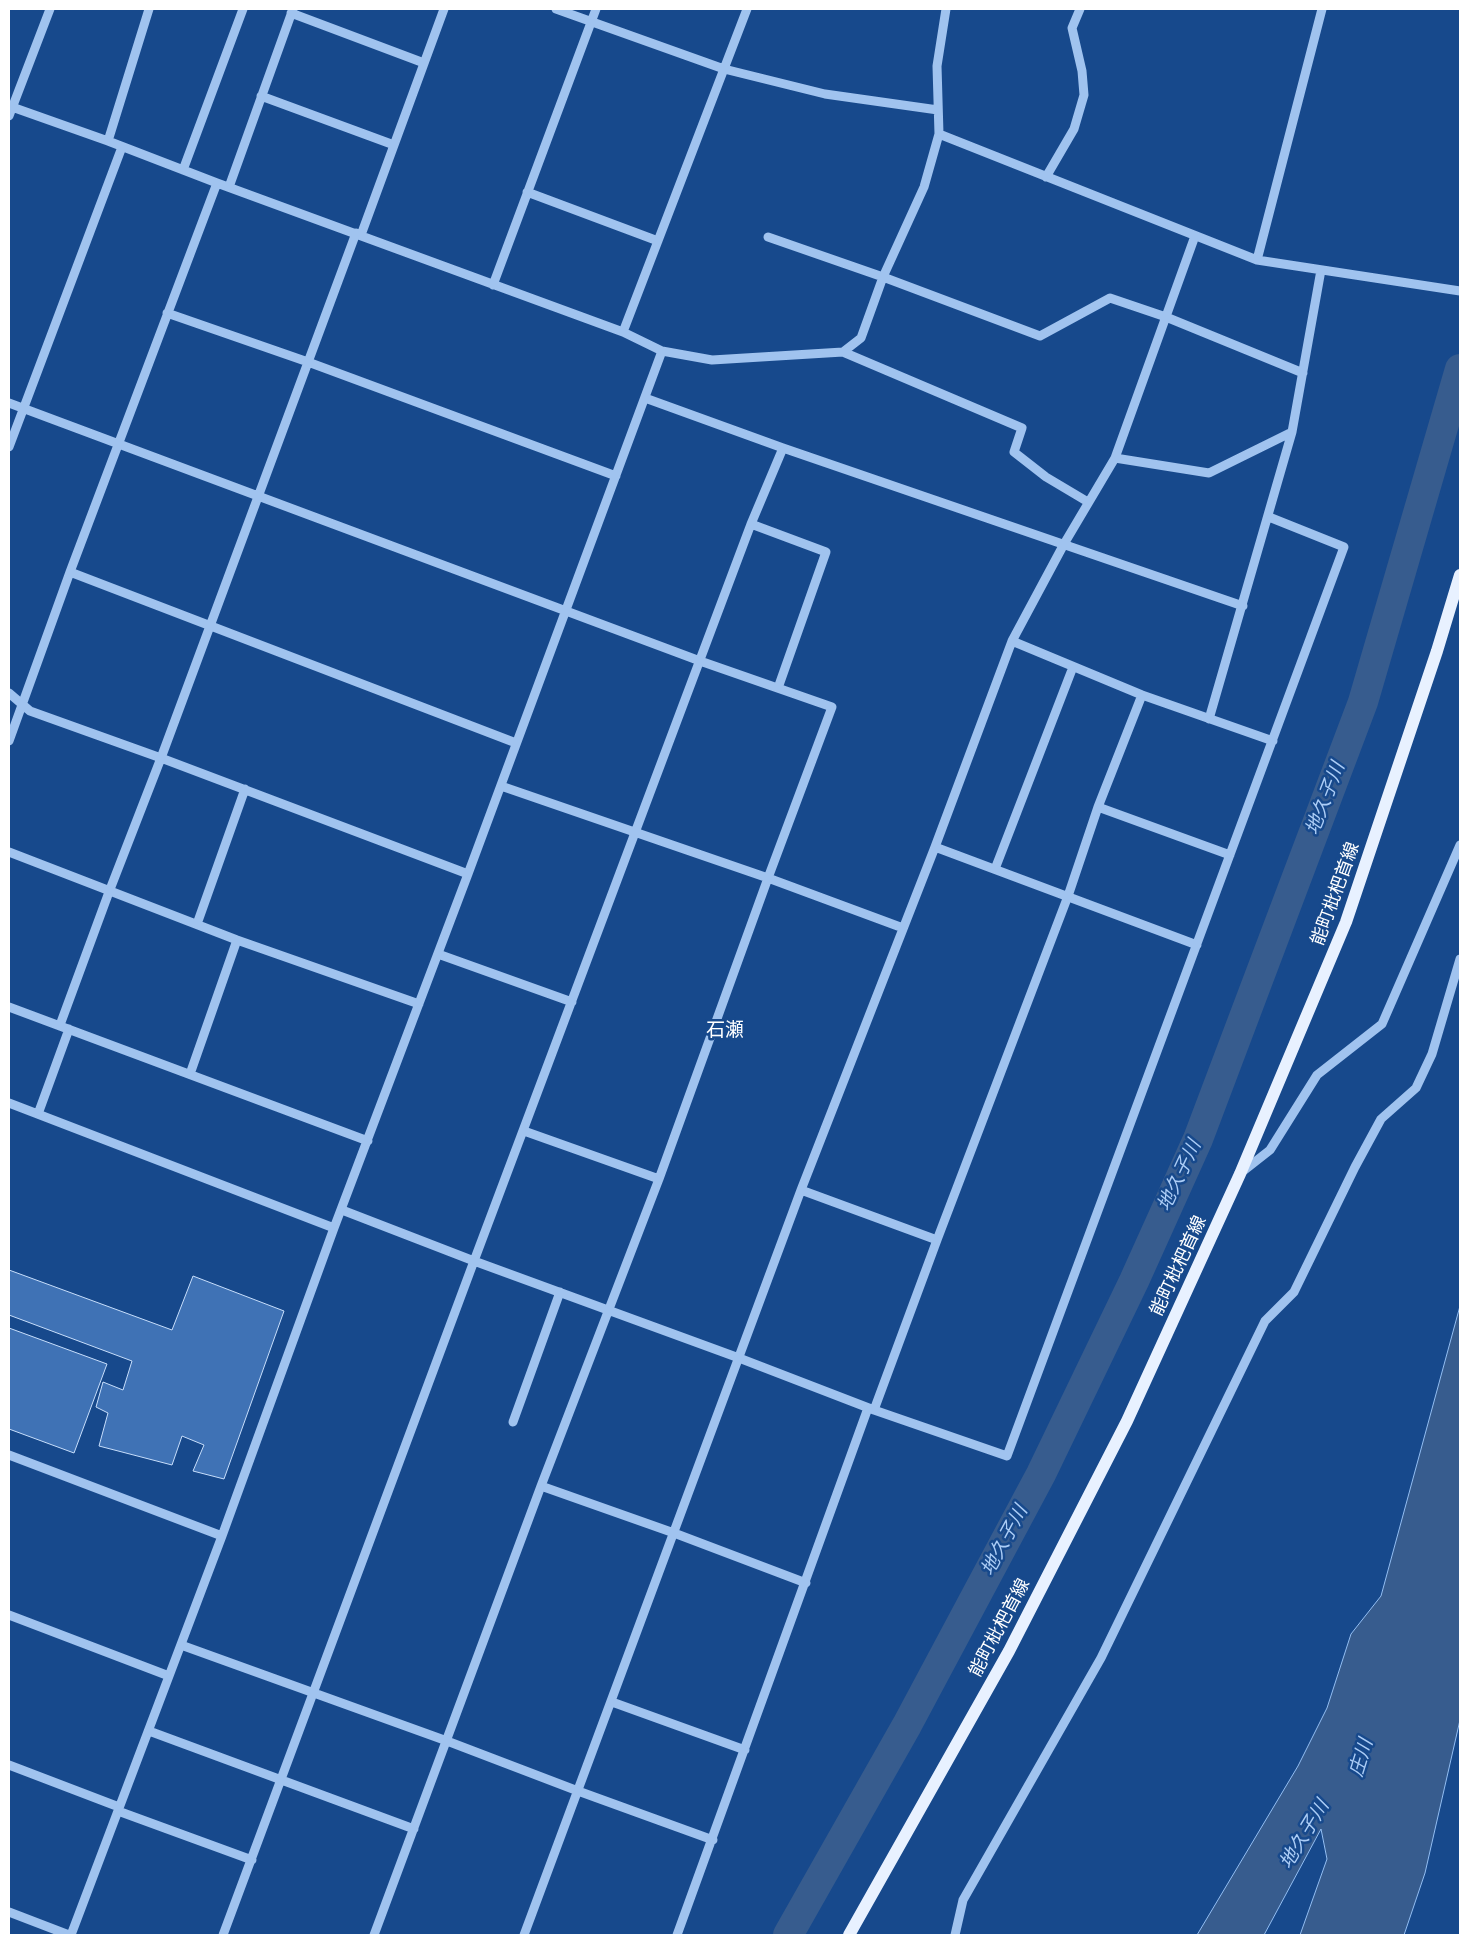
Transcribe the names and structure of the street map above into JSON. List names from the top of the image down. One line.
{"streets":{"main road":["能町枇杷首線"]},"districts":["石瀬"],"water":["地久子川","庄川"]}
